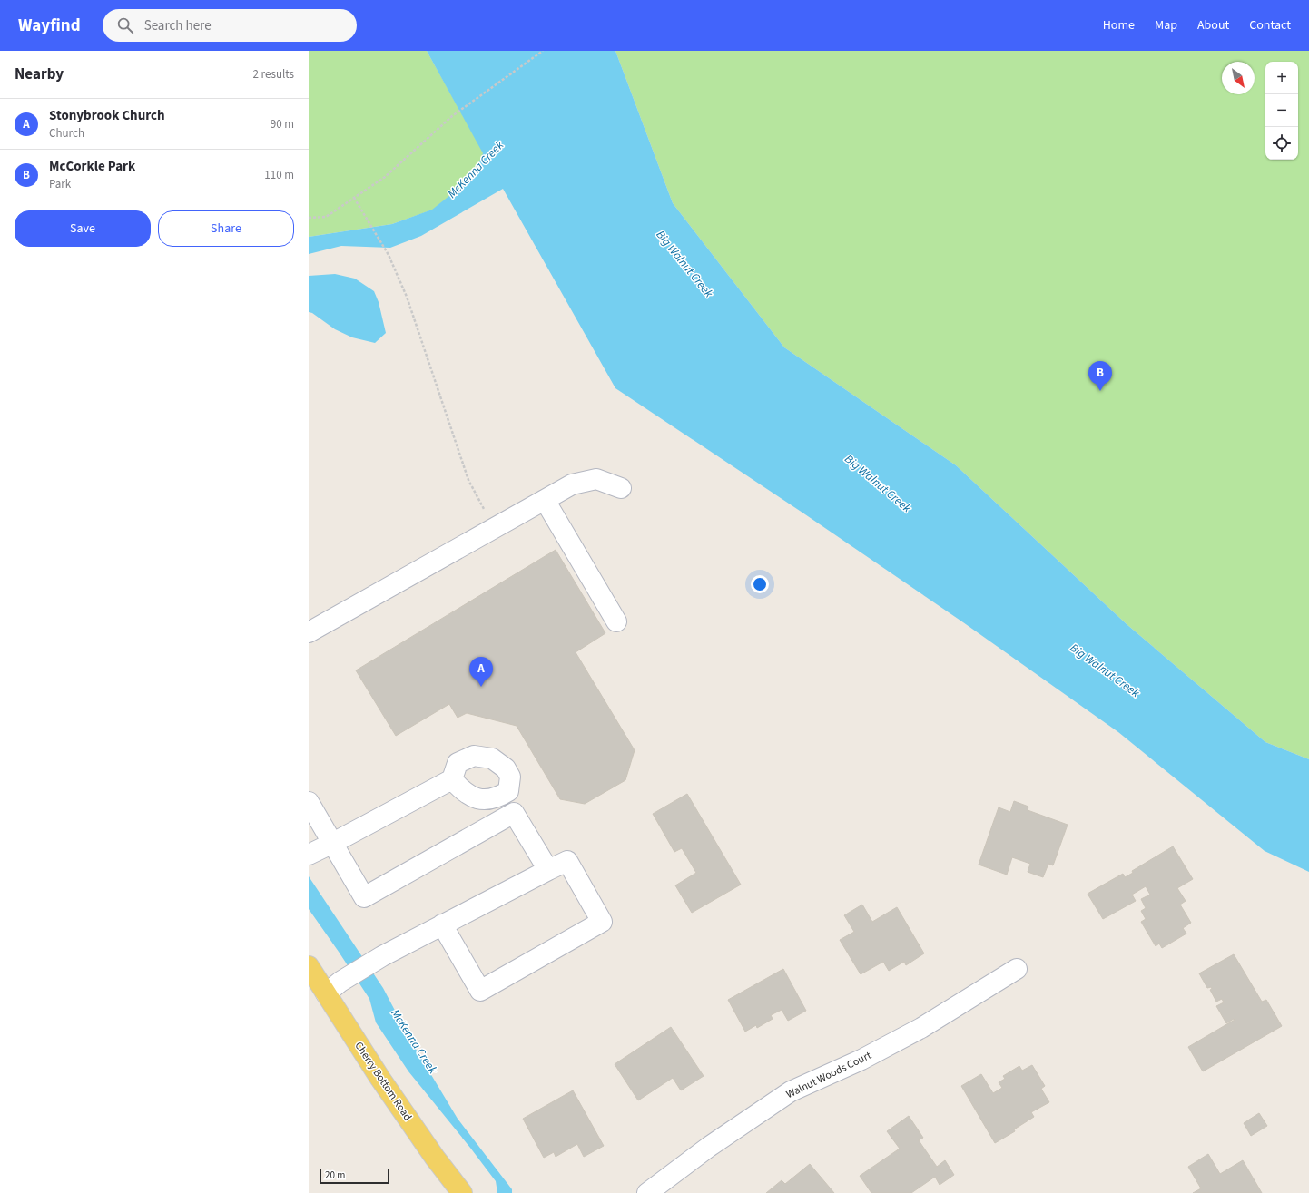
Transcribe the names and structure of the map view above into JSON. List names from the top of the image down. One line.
{"streets":{"main road":["Cherry Bottom Road"],"street":["Walnut Woods Court"]},"water":["McKenna Creek","Big Walnut Creek"],"scale_bar":"20 m","north":"bottom right","page":{"header":"Wayfind","search":"Search here","nav":["Home","Map","About","Contact"],"heading":["Nearby","2 results"],"map_buttons":["+","−"],"list":[{"mark":"A","name":"Stonybrook Church","note":"Church","value":"90 m"},{"mark":"B","name":"McCorkle Park","note":"Park","value":"110 m"}],"buttons":["Save","Share"],"pins":["B","A"],"scale":"20 m"}}
